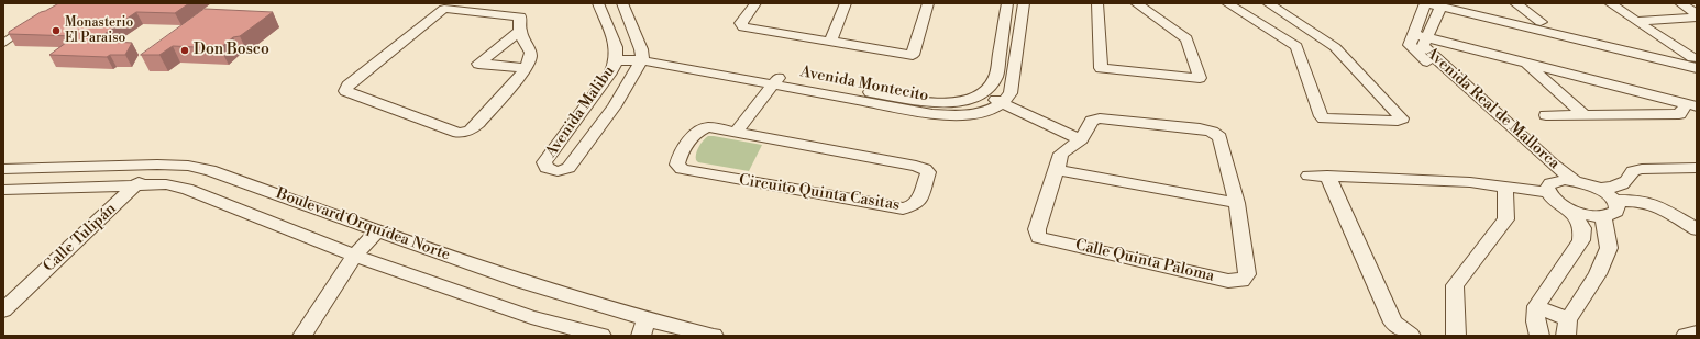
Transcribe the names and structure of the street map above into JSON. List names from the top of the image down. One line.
{"streets":{"street":["Avenida Montecito","Avenida Real de Mallorca","Avenida Malibu","Circuito Quinta Casitas","Boulevard Orquídea Norte","Calle Tulipán","Calle Quinta Paloma"]},"crossings":[["Avenida Montecito","Avenida Malibu"],["Boulevard Orquídea Norte","Calle Tulipán"]],"places":["Monasterio El Paraiso","Don Bosco"]}
